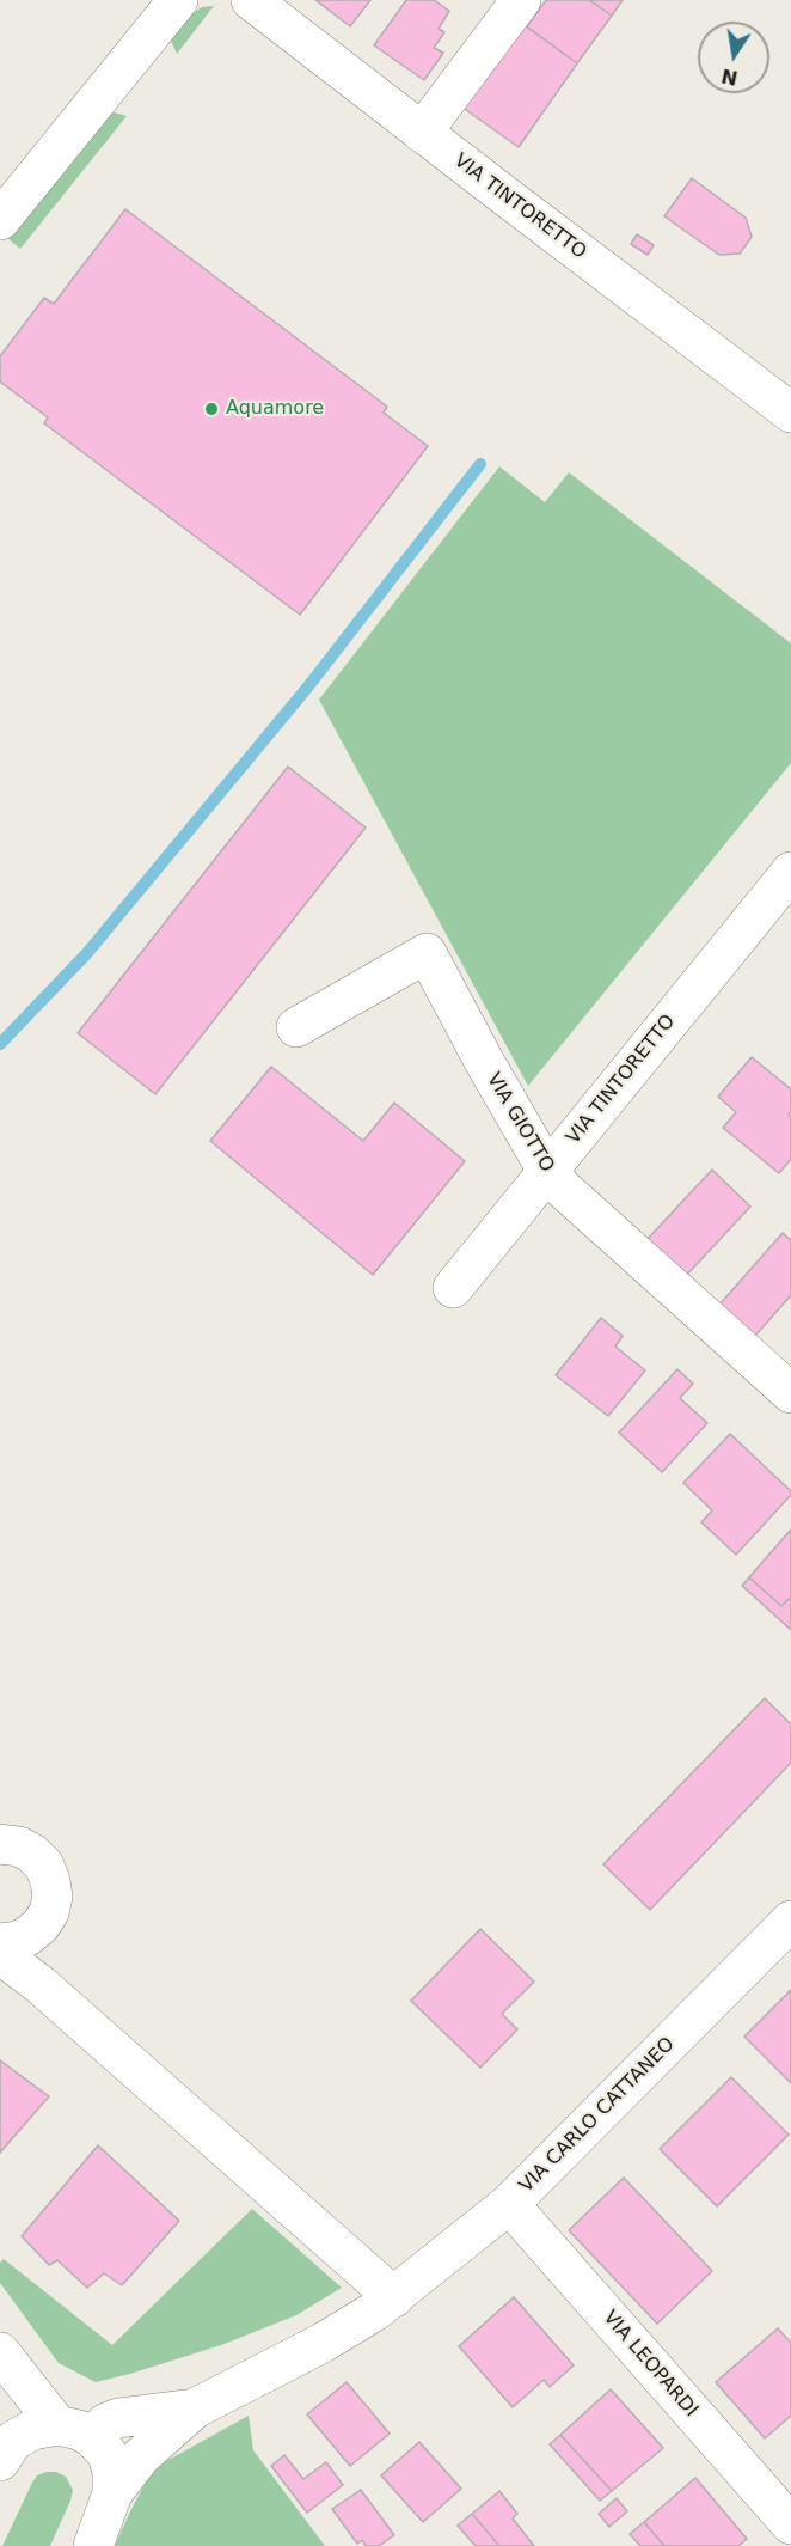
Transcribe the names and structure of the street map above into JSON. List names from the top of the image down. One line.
{"streets":{"street":["VIA TINTORETTO","VIA GIOTTO","VIA CARLO CATTANEO","VIA LEOPARDI"]},"crossings":[["VIA TINTORETTO","VIA GIOTTO"],["VIA CARLO CATTANEO","VIA LEOPARDI"]],"places":["Aquamore"],"north":"bottom"}
